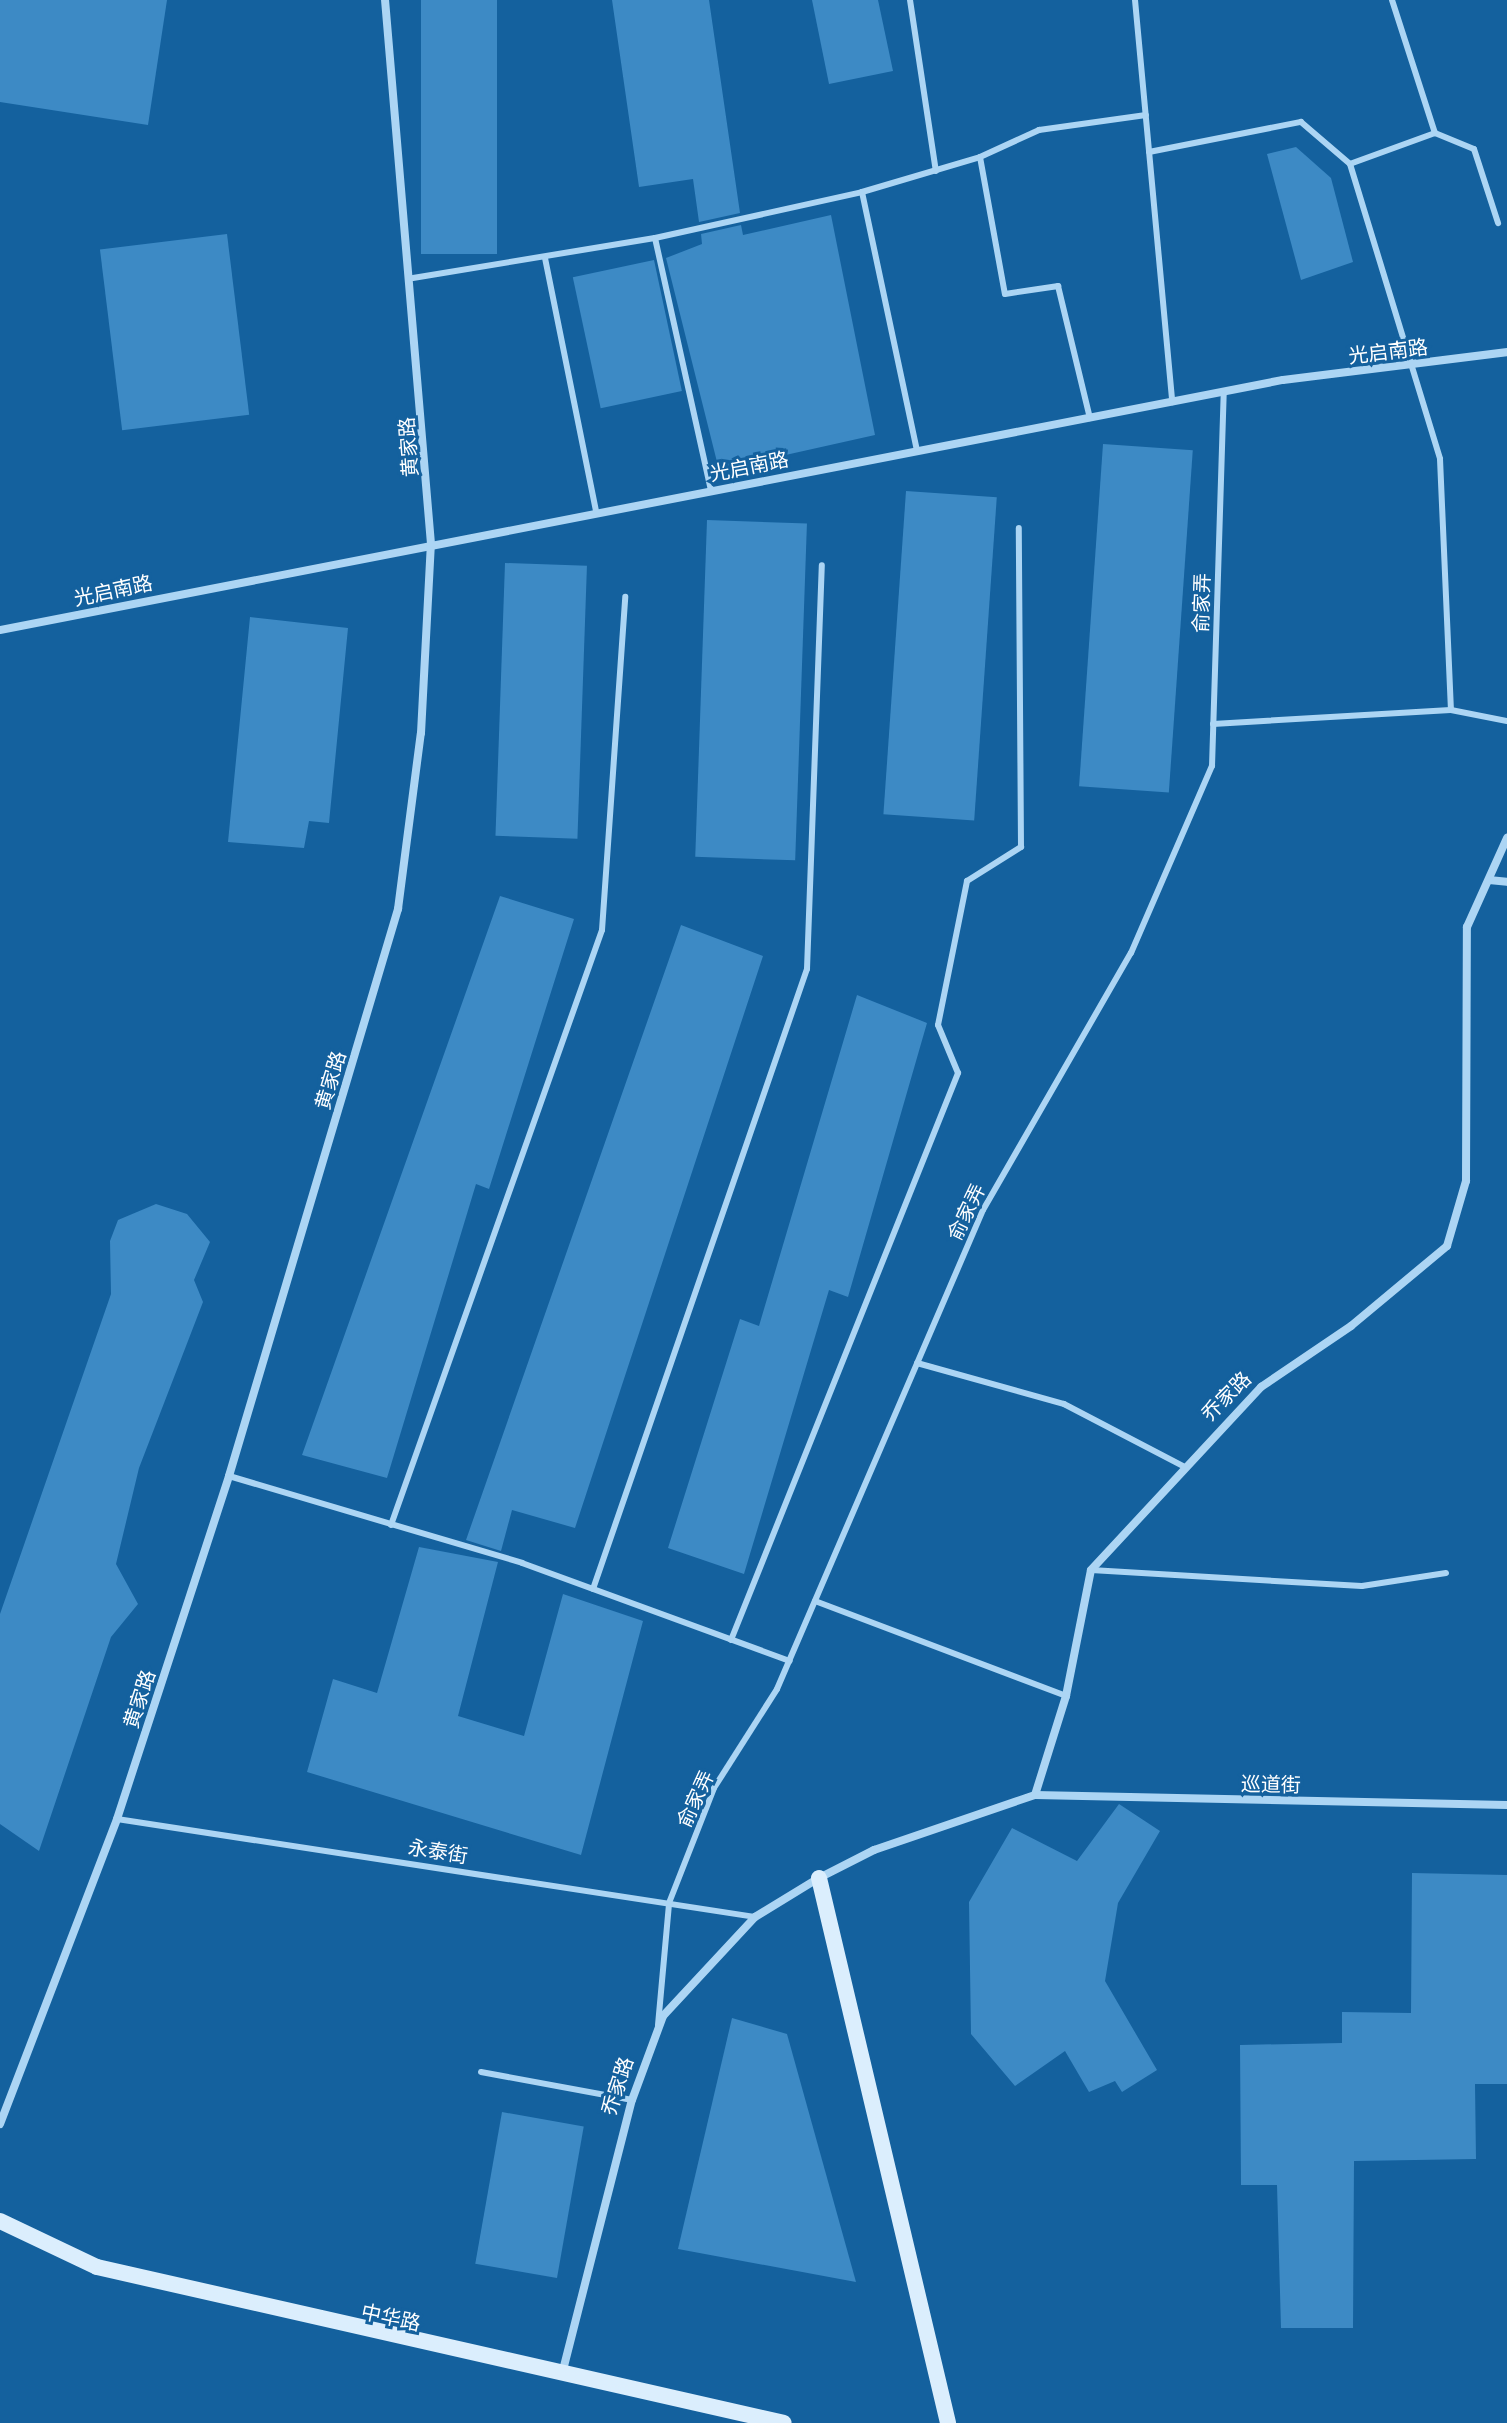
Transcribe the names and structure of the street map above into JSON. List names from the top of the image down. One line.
{"streets":{"street":["光启南路","黄家路","乔家路","巡道街","中华路"],"lane":["俞家弄","永泰街"]},"crossings":[["光启南路","黄家路"],["光启南路","俞家弄"],["黄家路","永泰街"],["俞家弄","乔家路"],["俞家弄","永泰街"],["乔家路","巡道街"],["乔家路","永泰街"],["乔家路","中华路"]]}
